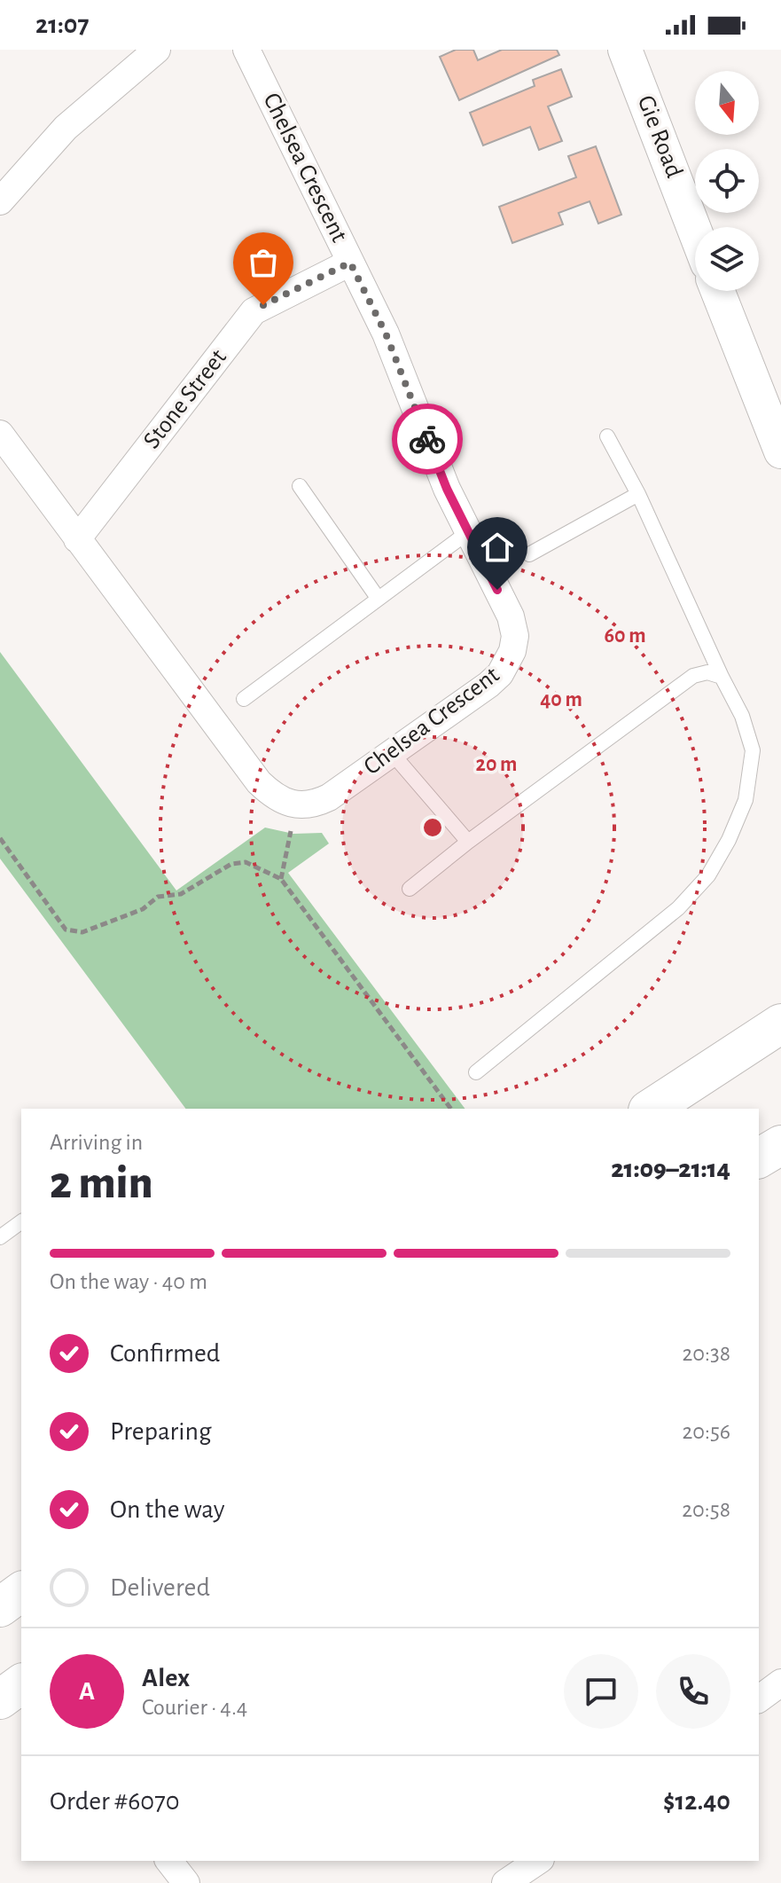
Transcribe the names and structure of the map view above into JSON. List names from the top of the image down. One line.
{"streets":{"street":["Gie Road","Chelsea Crescent","Stone Street"]},"crossings":[["Chelsea Crescent","Stone Street"]],"north":"bottom","page":{"status":"21:07","heading":["2 min","Arriving in","21:09–21:14"],"panel":["Alex","Courier · 4.4","Order #6070","$12.40"],"bar":"On the way · 40 m","list":[["Confirmed","20:38"],["Preparing","20:56"],["On the way","20:58"],"Delivered"],"round":"A"},"rings":["60 m","40 m","20 m"]}
